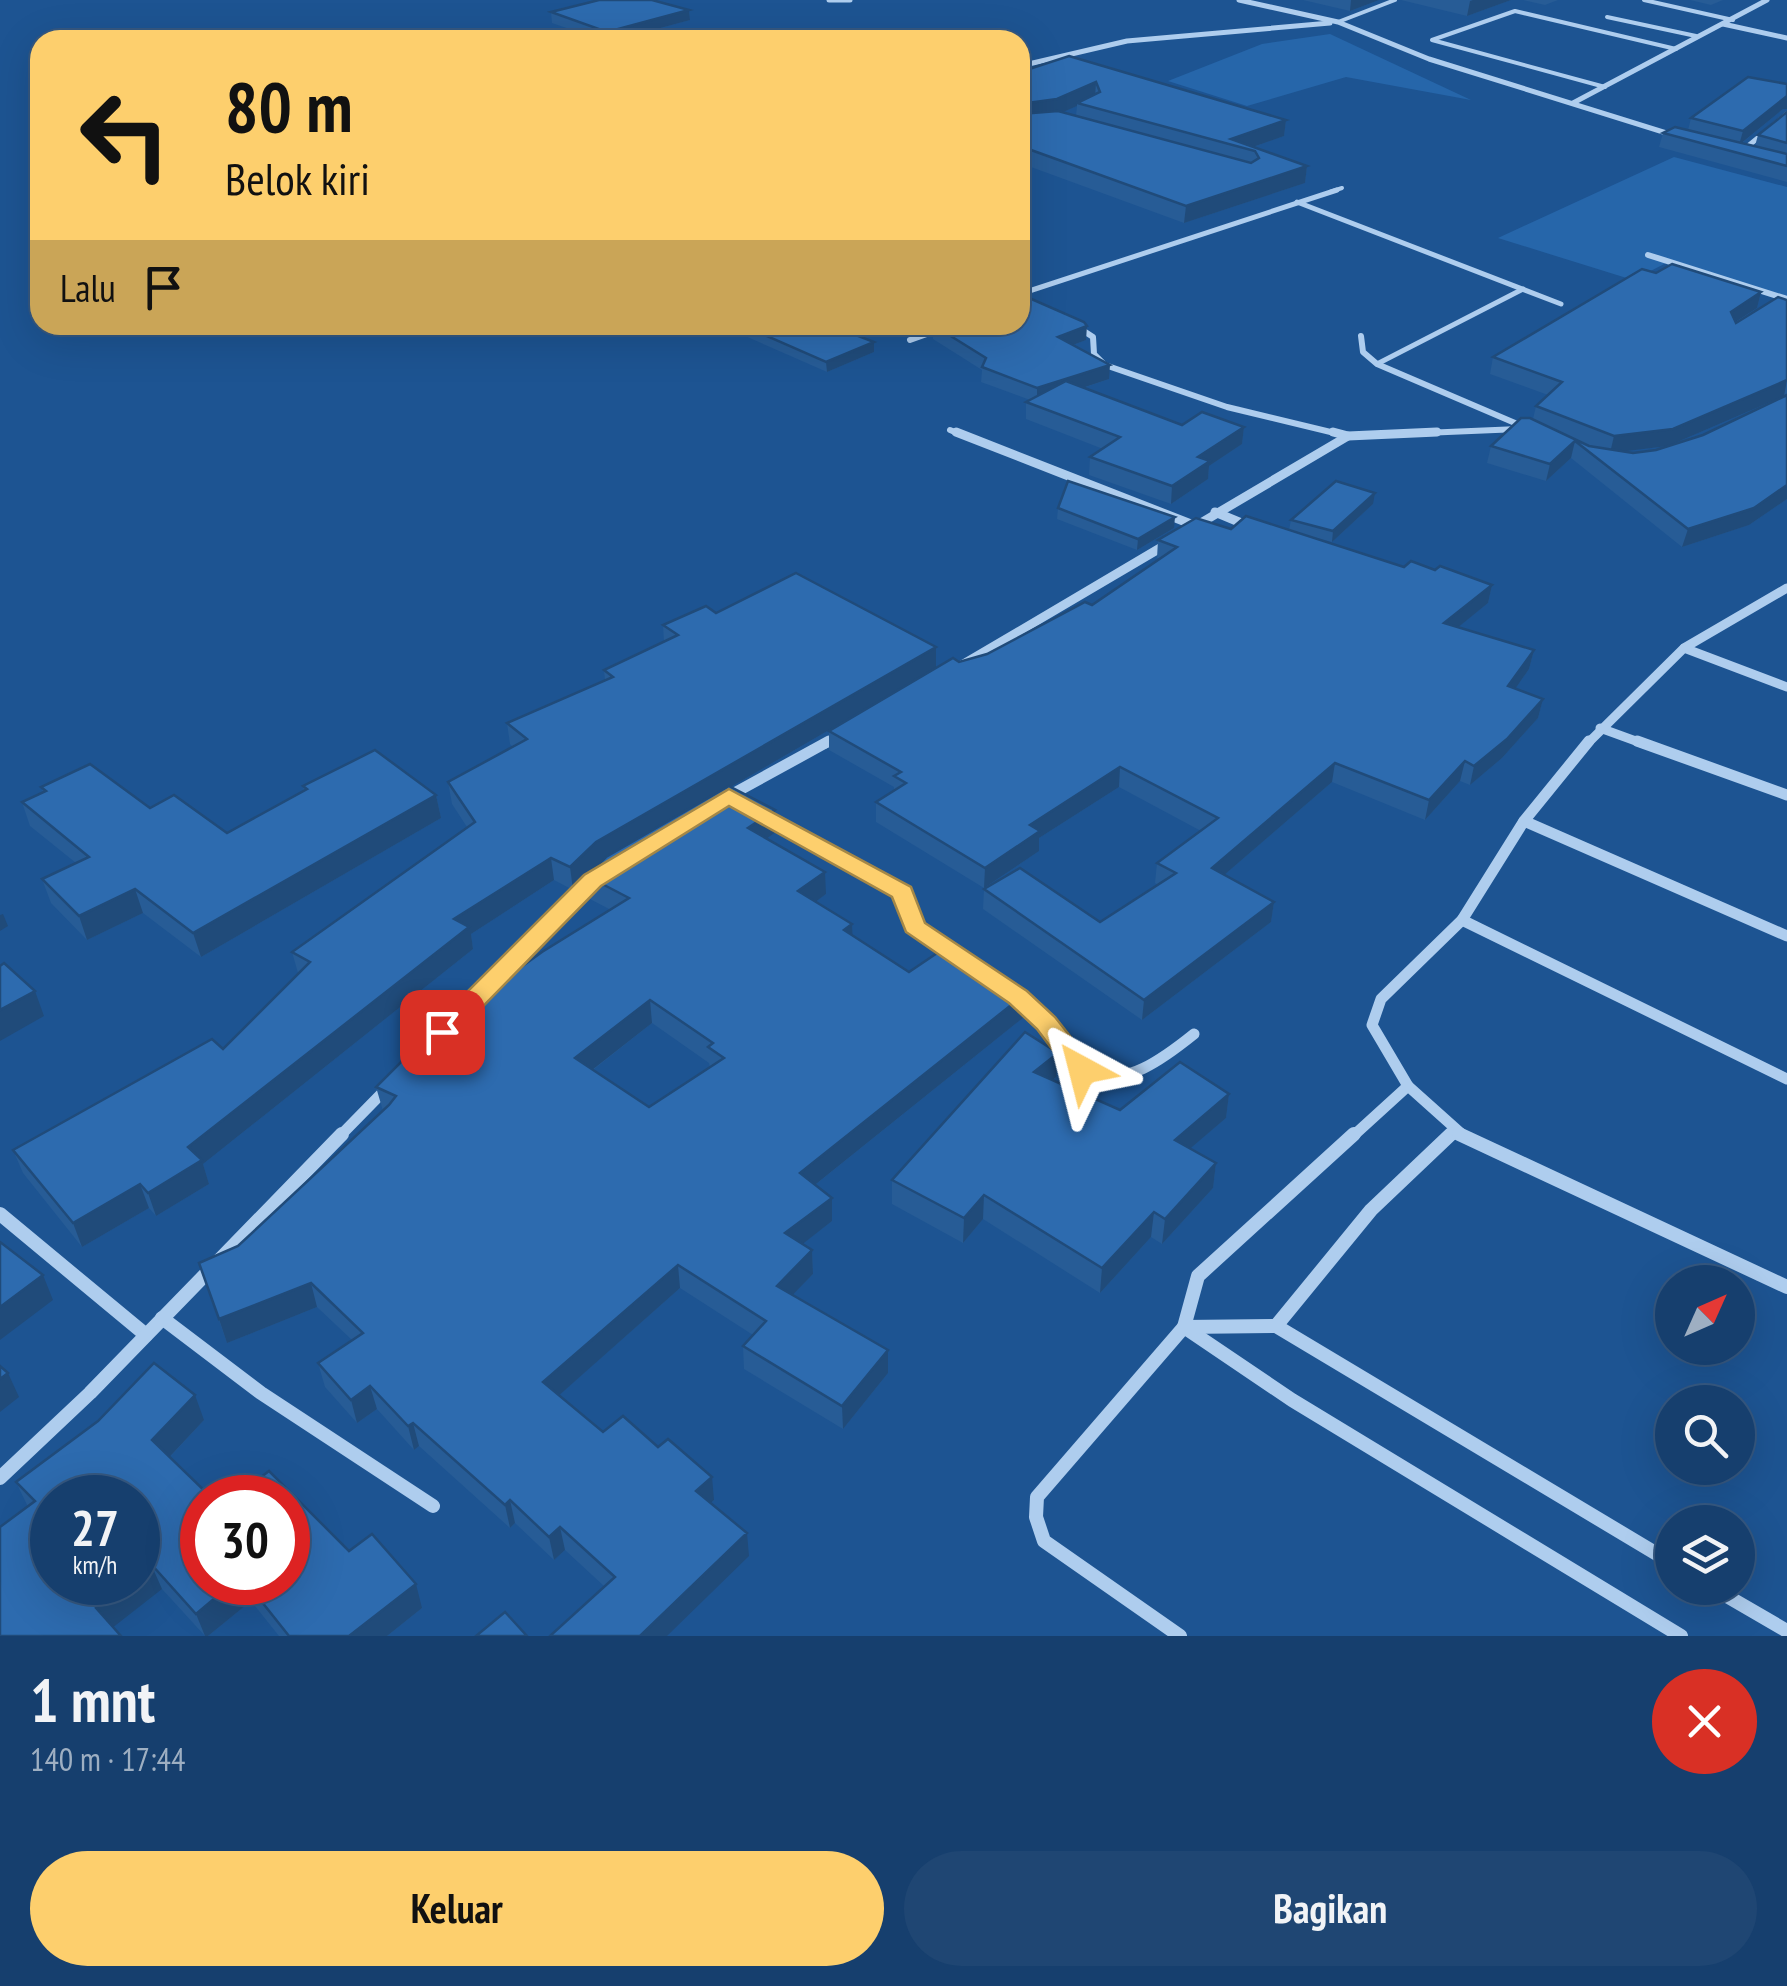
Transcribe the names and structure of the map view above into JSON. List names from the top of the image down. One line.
{"north":"top right","page":{"turn":["80 m","Belok kiri"],"then":"Lalu","speed":"27 km/h","limit":"30","heading":["1 mnt","140 m · 17:44"],"buttons":["Keluar","Bagikan"]}}
